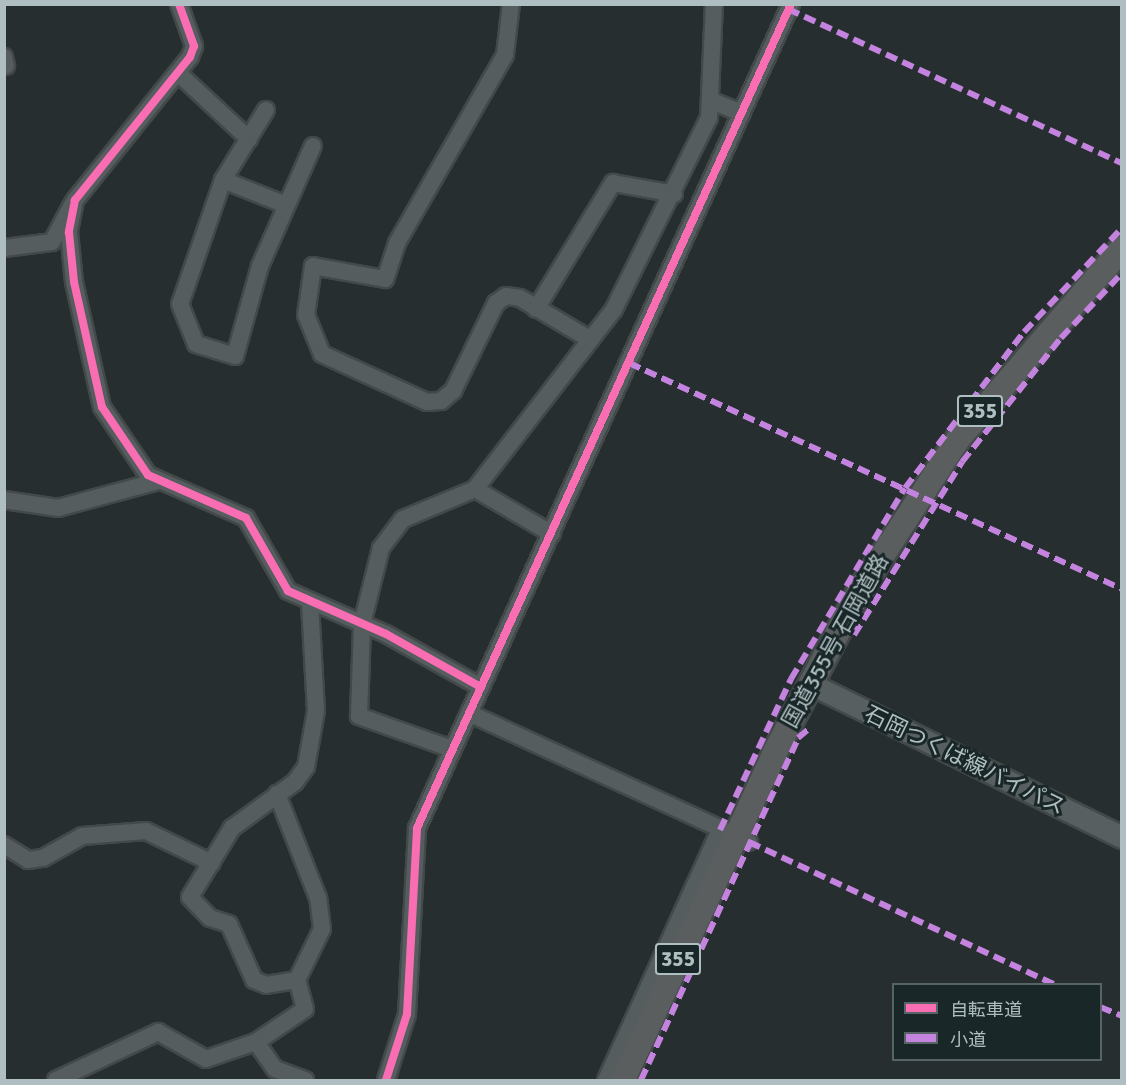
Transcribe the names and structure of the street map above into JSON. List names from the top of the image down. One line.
{"streets":{"highway":["355","国道355号 石岡道路"],"main road":["石岡つくば線バイパス"]},"crossings":[["国道355号 石岡道路","石岡つくば線バイパス"]],"legend":["自転車道","小道"]}
